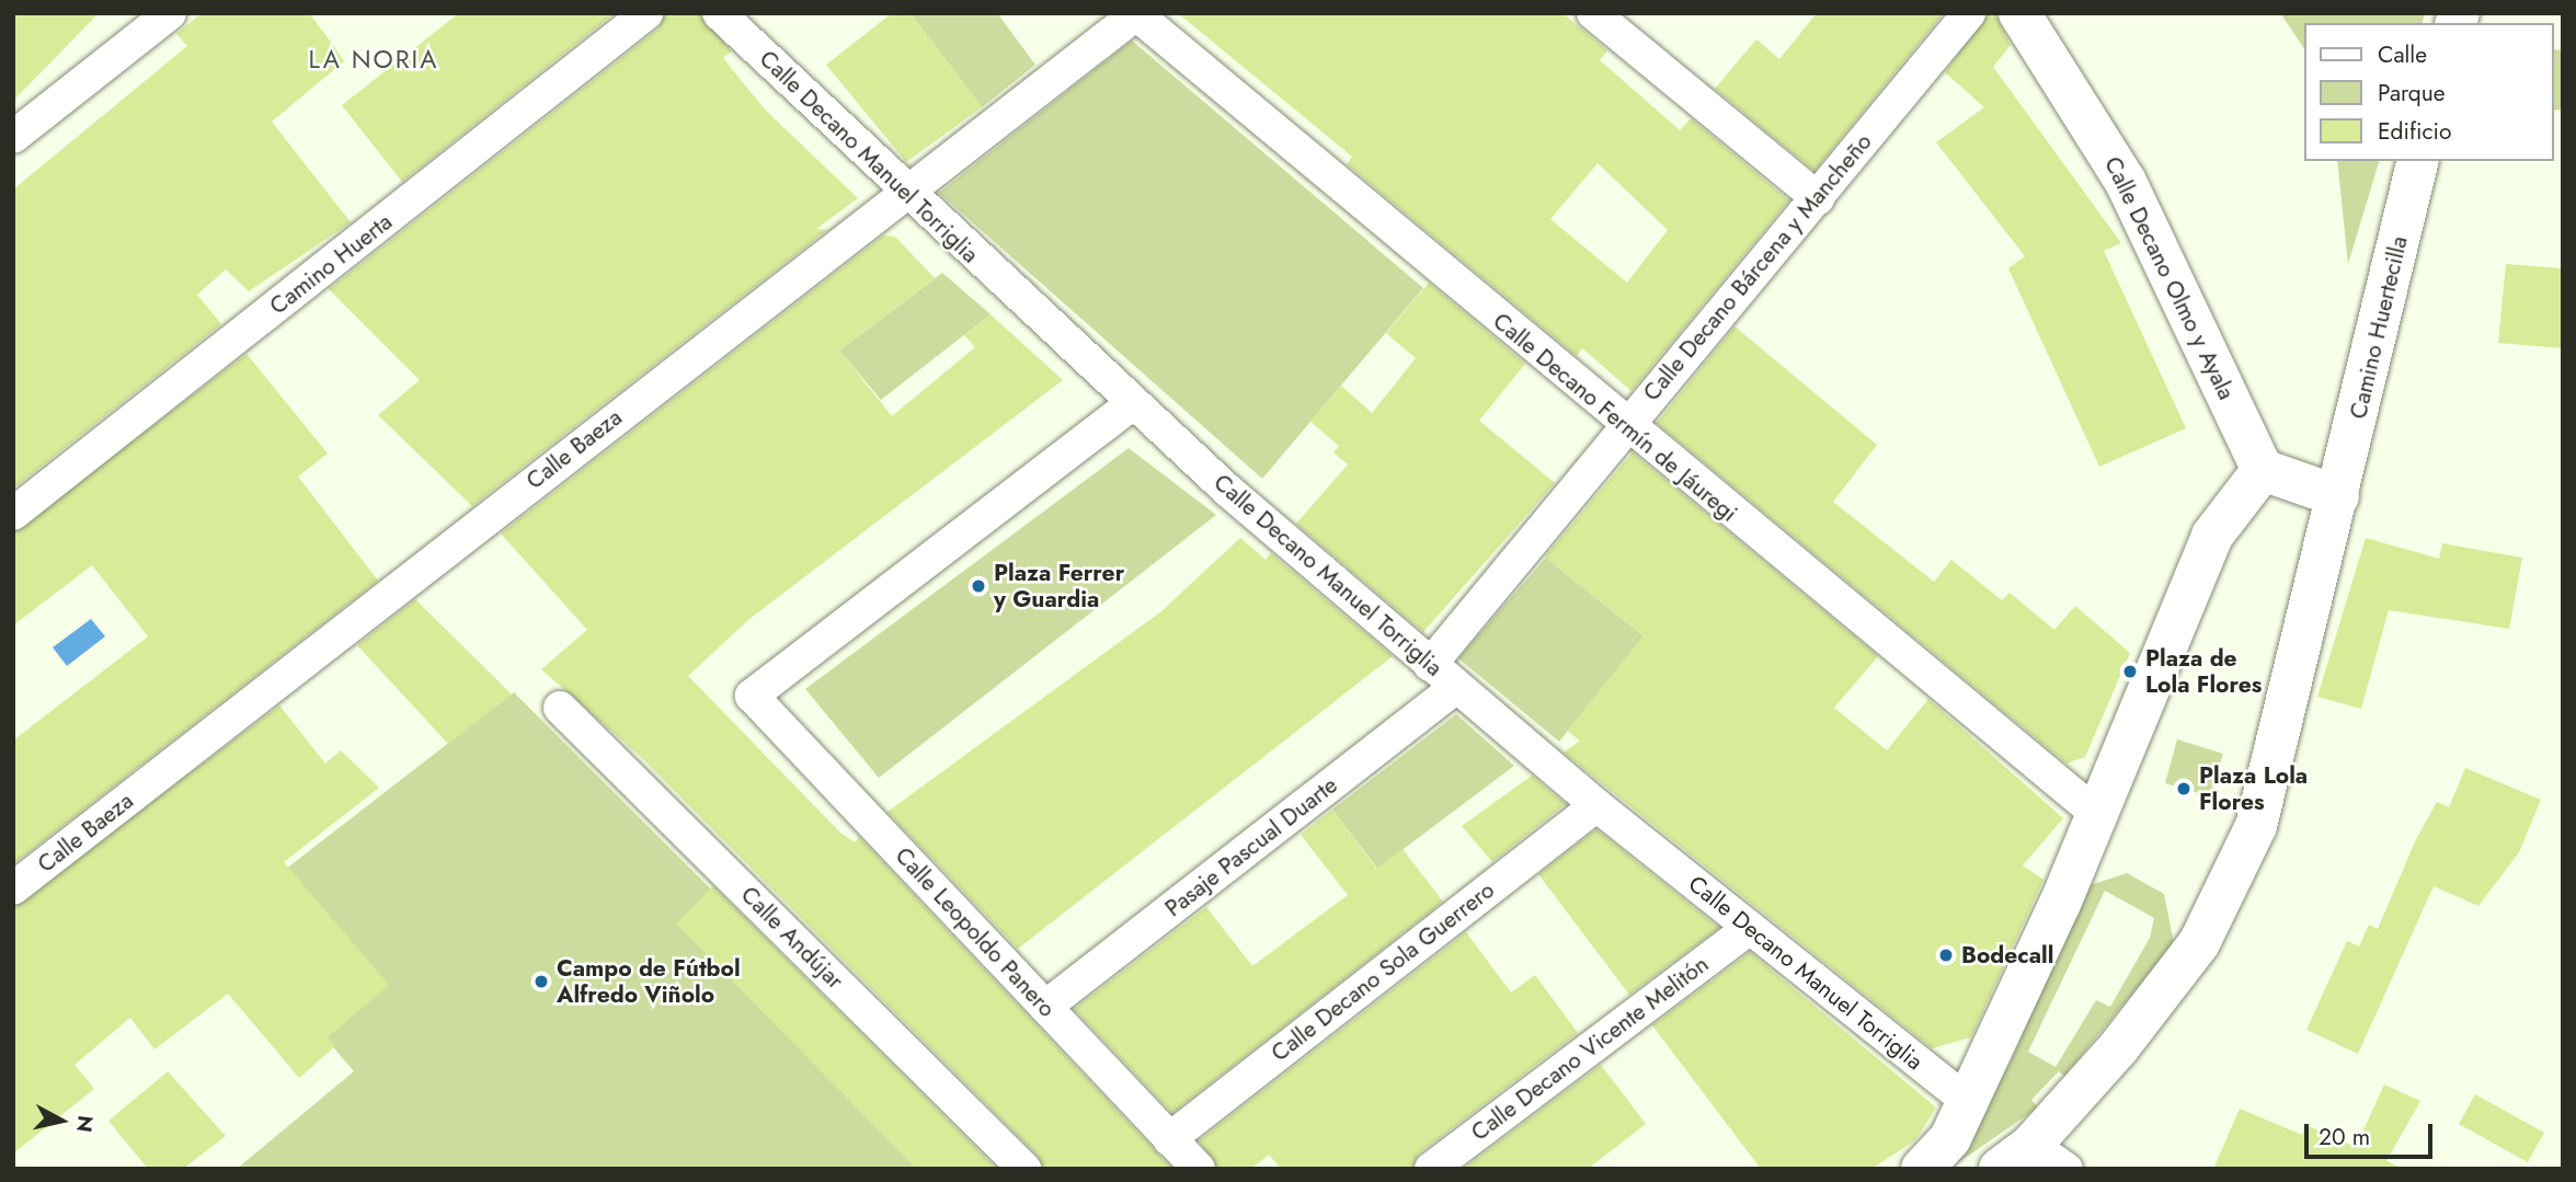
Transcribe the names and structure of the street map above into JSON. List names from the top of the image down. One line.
{"streets":{"street":["Calle Decano Manuel Torriglia","Camino Huerta","Calle Decano Bárcena y Mancheño","Calle Decano Olmo y Ayala","Camino Huertecilla","Calle Decano Fermín de Jáuregi","Calle Baeza","Pasaje Pascual Duarte","Calle Leopoldo Panero","Calle Andújar","Calle Decano Sola Guerrero","Calle Decano Vicente Melitón"]},"crossings":[["Calle Decano Manuel Torriglia","Calle Decano Bárcena y Mancheño"],["Calle Decano Manuel Torriglia","Calle Baeza"],["Calle Decano Manuel Torriglia","Pasaje Pascual Duarte"],["Calle Decano Manuel Torriglia","Calle Leopoldo Panero"],["Calle Decano Manuel Torriglia","Calle Decano Sola Guerrero"],["Calle Decano Manuel Torriglia","Calle Decano Vicente Melitón"],["Calle Decano Bárcena y Mancheño","Calle Decano Fermín de Jáuregi"],["Calle Decano Fermín de Jáuregi","Calle Baeza"],["Pasaje Pascual Duarte","Calle Leopoldo Panero"],["Calle Leopoldo Panero","Calle Decano Sola Guerrero"]],"districts":["LA NORIA"],"places":["Plaza Ferrer y Guardia","Plaza de Lola Flores","Plaza Lola Flores","Bodecall","Campo de Fútbol Alfredo Viñolo"],"legend":["Calle","Parque","Edificio"],"scale_bar":"20 m","north":"right"}
